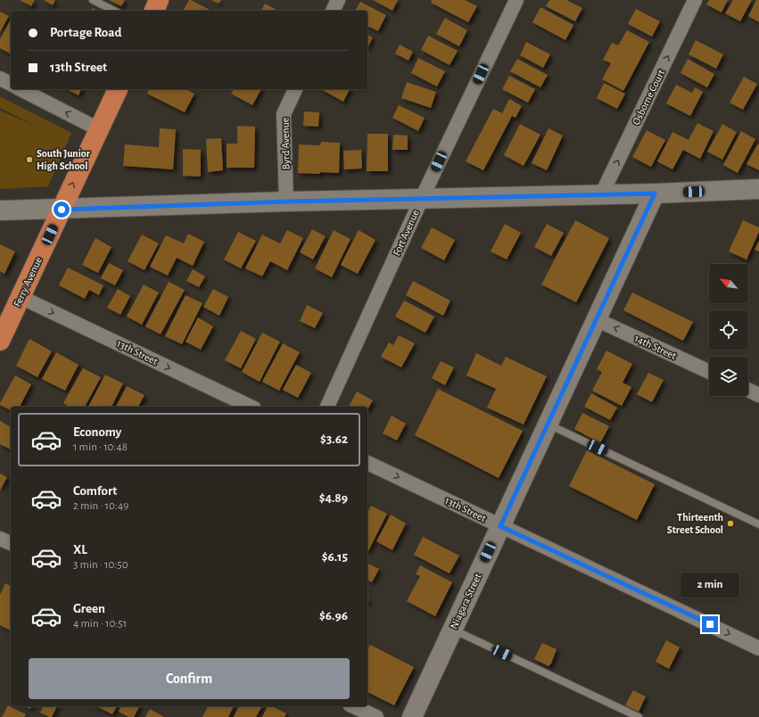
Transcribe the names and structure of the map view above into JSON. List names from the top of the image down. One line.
{"streets":{"main road":["Ferry Avenue"],"street":["Osborne Court","Byrd Avenue","Fort Avenue","14th Street","13th Street","Niagara Street"]},"crossings":[["Ferry Avenue","13th Street"],["14th Street","Niagara Street"],["13th Street","Niagara Street"]],"one_way":["Osborne Court","14th Street","13th Street"],"places":["South Junior High School","Thirteenth Street School"],"north":"top left","page":{"banner":["Portage Road","13th Street"],"list":[{"name":"Economy","note":"1 min · 10:48","value":"$3.62"},{"name":"Comfort","note":"2 min · 10:49","value":"$4.89"},{"name":"XL","note":"3 min · 10:50","value":"$6.15"},{"name":"Green","note":"4 min · 10:51","value":"$6.96"}],"bubble":"2 min","buttons":"Confirm"}}
